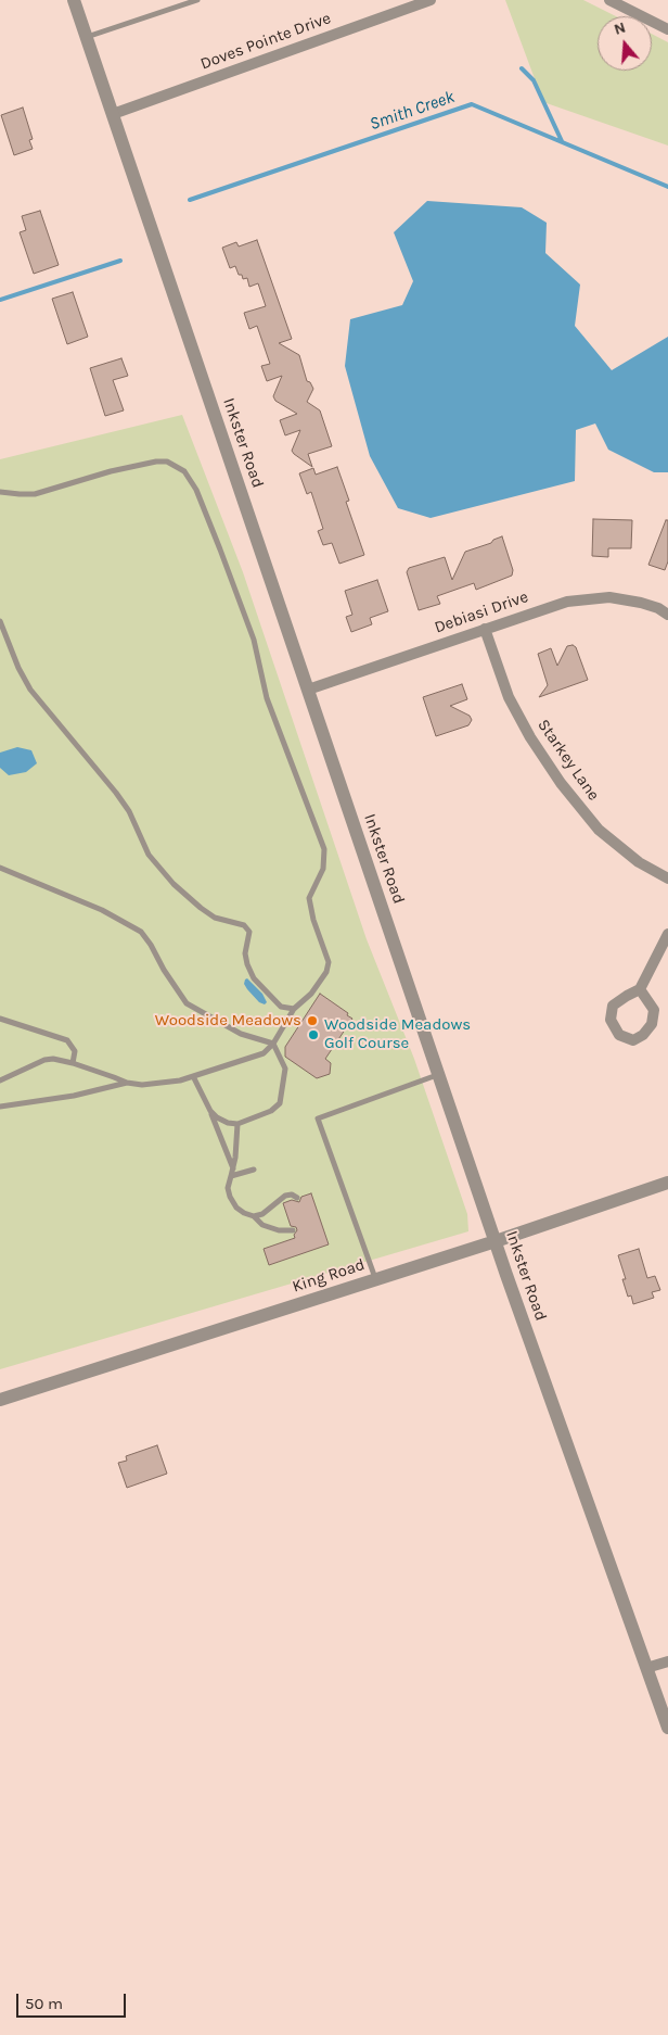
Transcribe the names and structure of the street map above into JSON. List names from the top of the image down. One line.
{"streets":{"street":["Doves Pointe Drive","Inkster Road","Debiasi Drive","Starkey Lane","King Road"]},"crossings":[["Doves Pointe Drive","Inkster Road"],["Inkster Road","Debiasi Drive"],["Inkster Road","King Road"],["Debiasi Drive","Starkey Lane"]],"water":["Smith Creek"],"places":["Woodside Meadows","Woodside Meadows Golf Course"],"scale_bar":"50 m","north":"top"}
